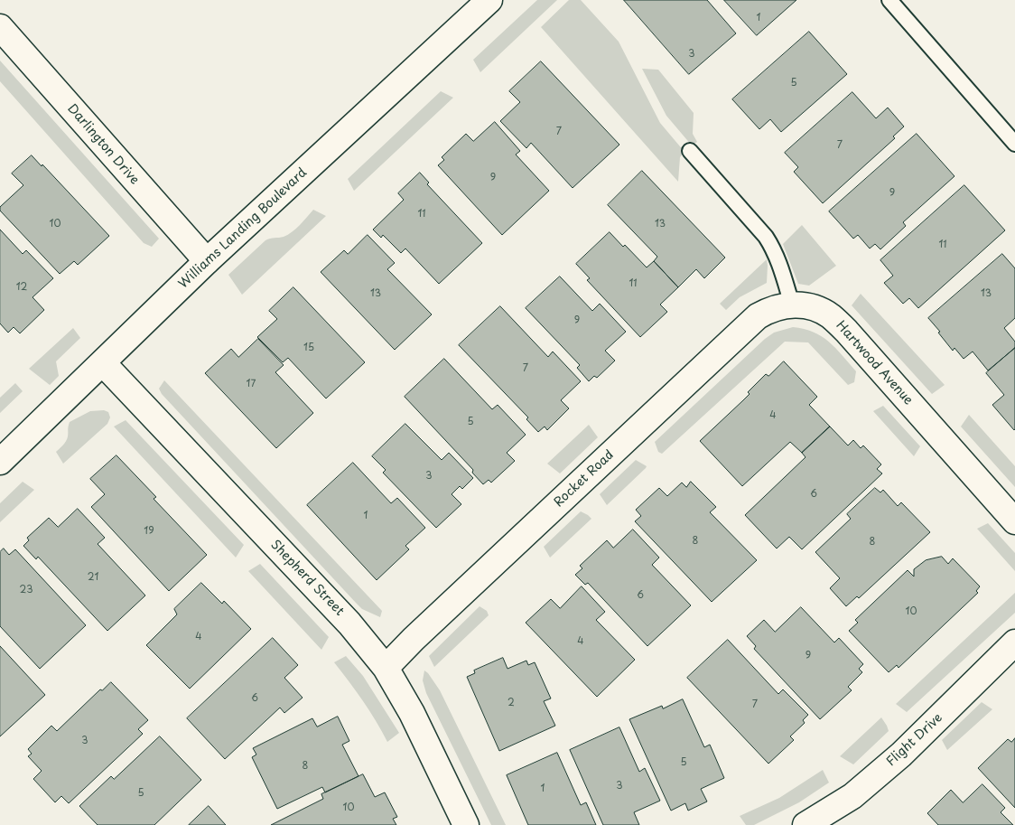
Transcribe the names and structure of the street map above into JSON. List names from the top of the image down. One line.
{"streets":{"street":["Darlington Drive","Williams Landing Boulevard","Hartwood Avenue","Rocket Road","Shepherd Street","Flight Drive"]},"crossings":[["Darlington Drive","Williams Landing Boulevard"],["Williams Landing Boulevard","Shepherd Street"],["Hartwood Avenue","Rocket Road"],["Rocket Road","Shepherd Street"]],"house_numbers":["1","3","5","7","7","9","9","11","10","13","11","11","12","13","13","9","15","7","17","4","5","3","6","1","19","8","8","21","23","6","10","4","4","9","6","2","7","3","5","8","3","1","5","10"]}
